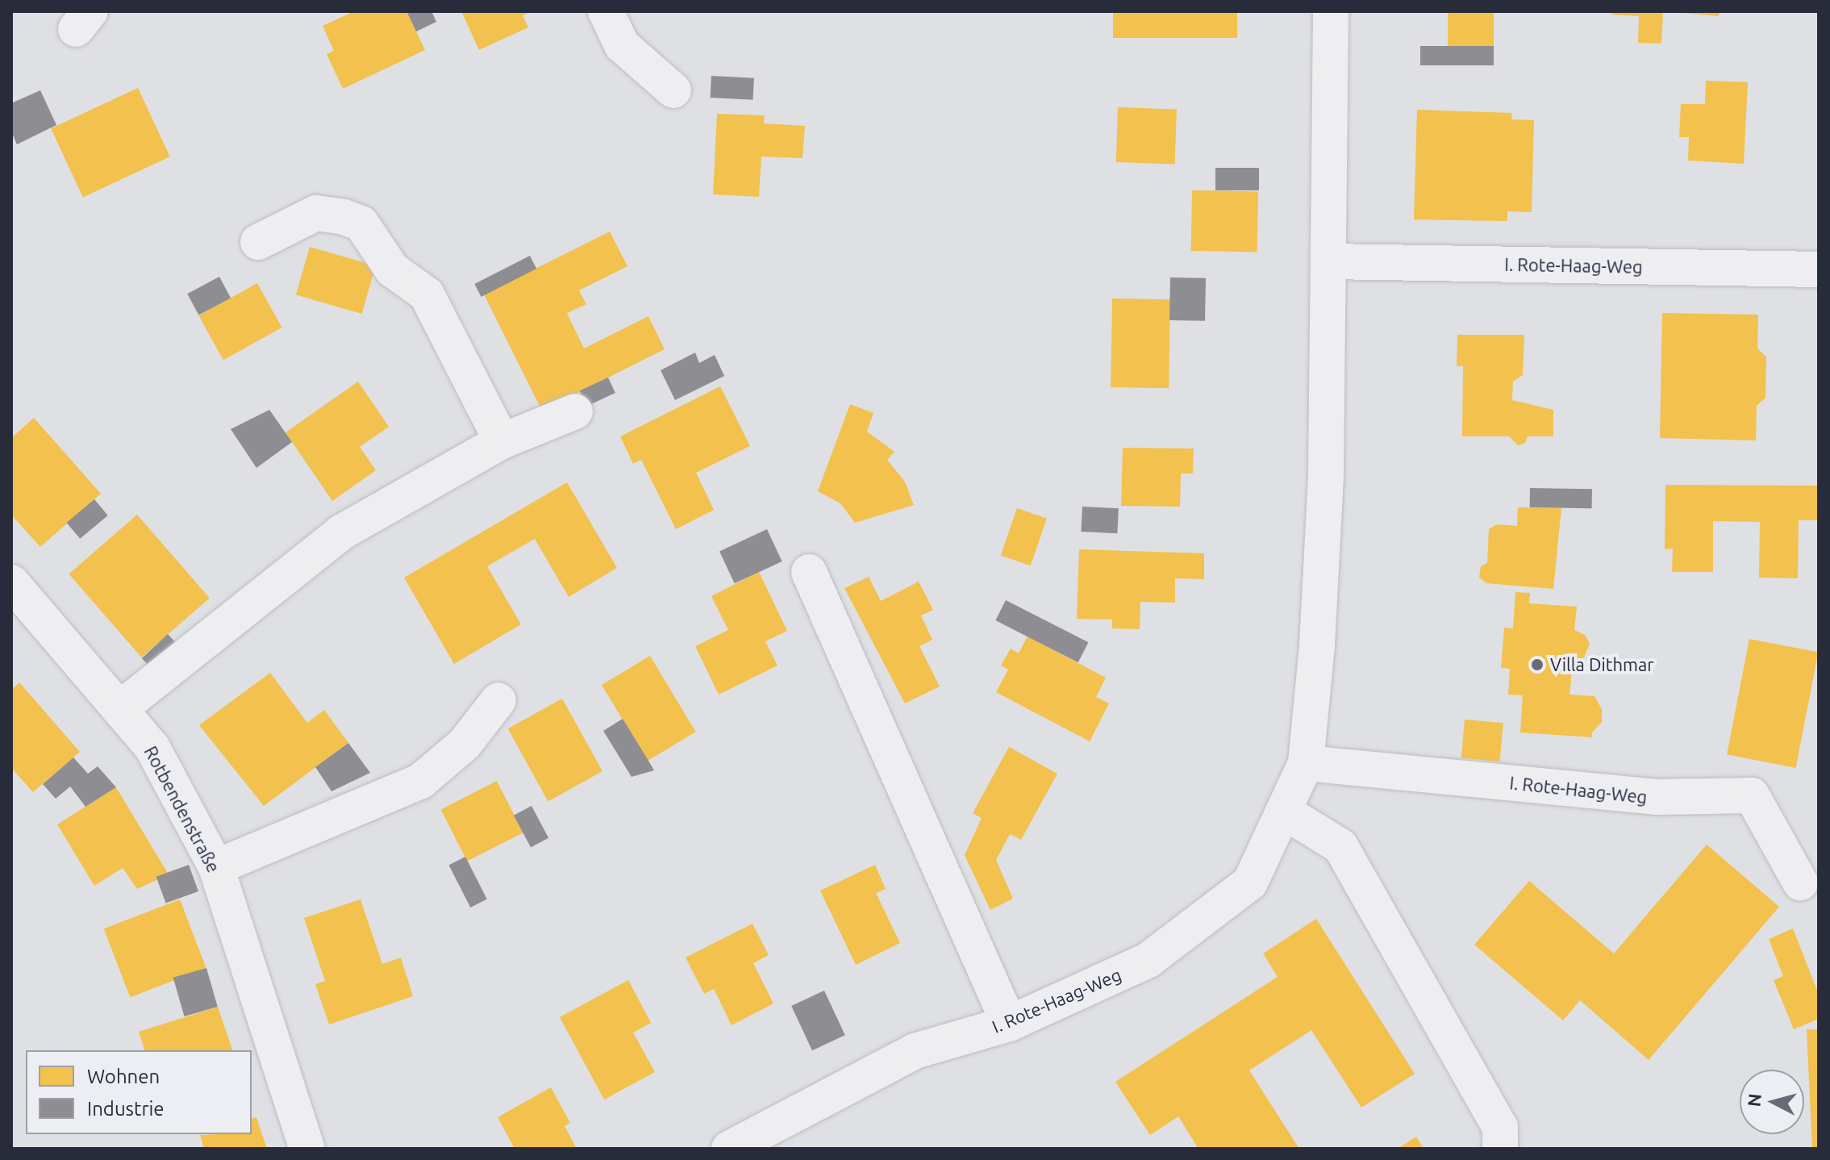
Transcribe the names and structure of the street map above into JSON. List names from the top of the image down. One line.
{"streets":{"street":["I. Rote-Haag-Weg","Rotbendenstraße"]},"places":["Villa Dithmar"],"legend":["Wohnen","Industrie"],"north":"left"}
